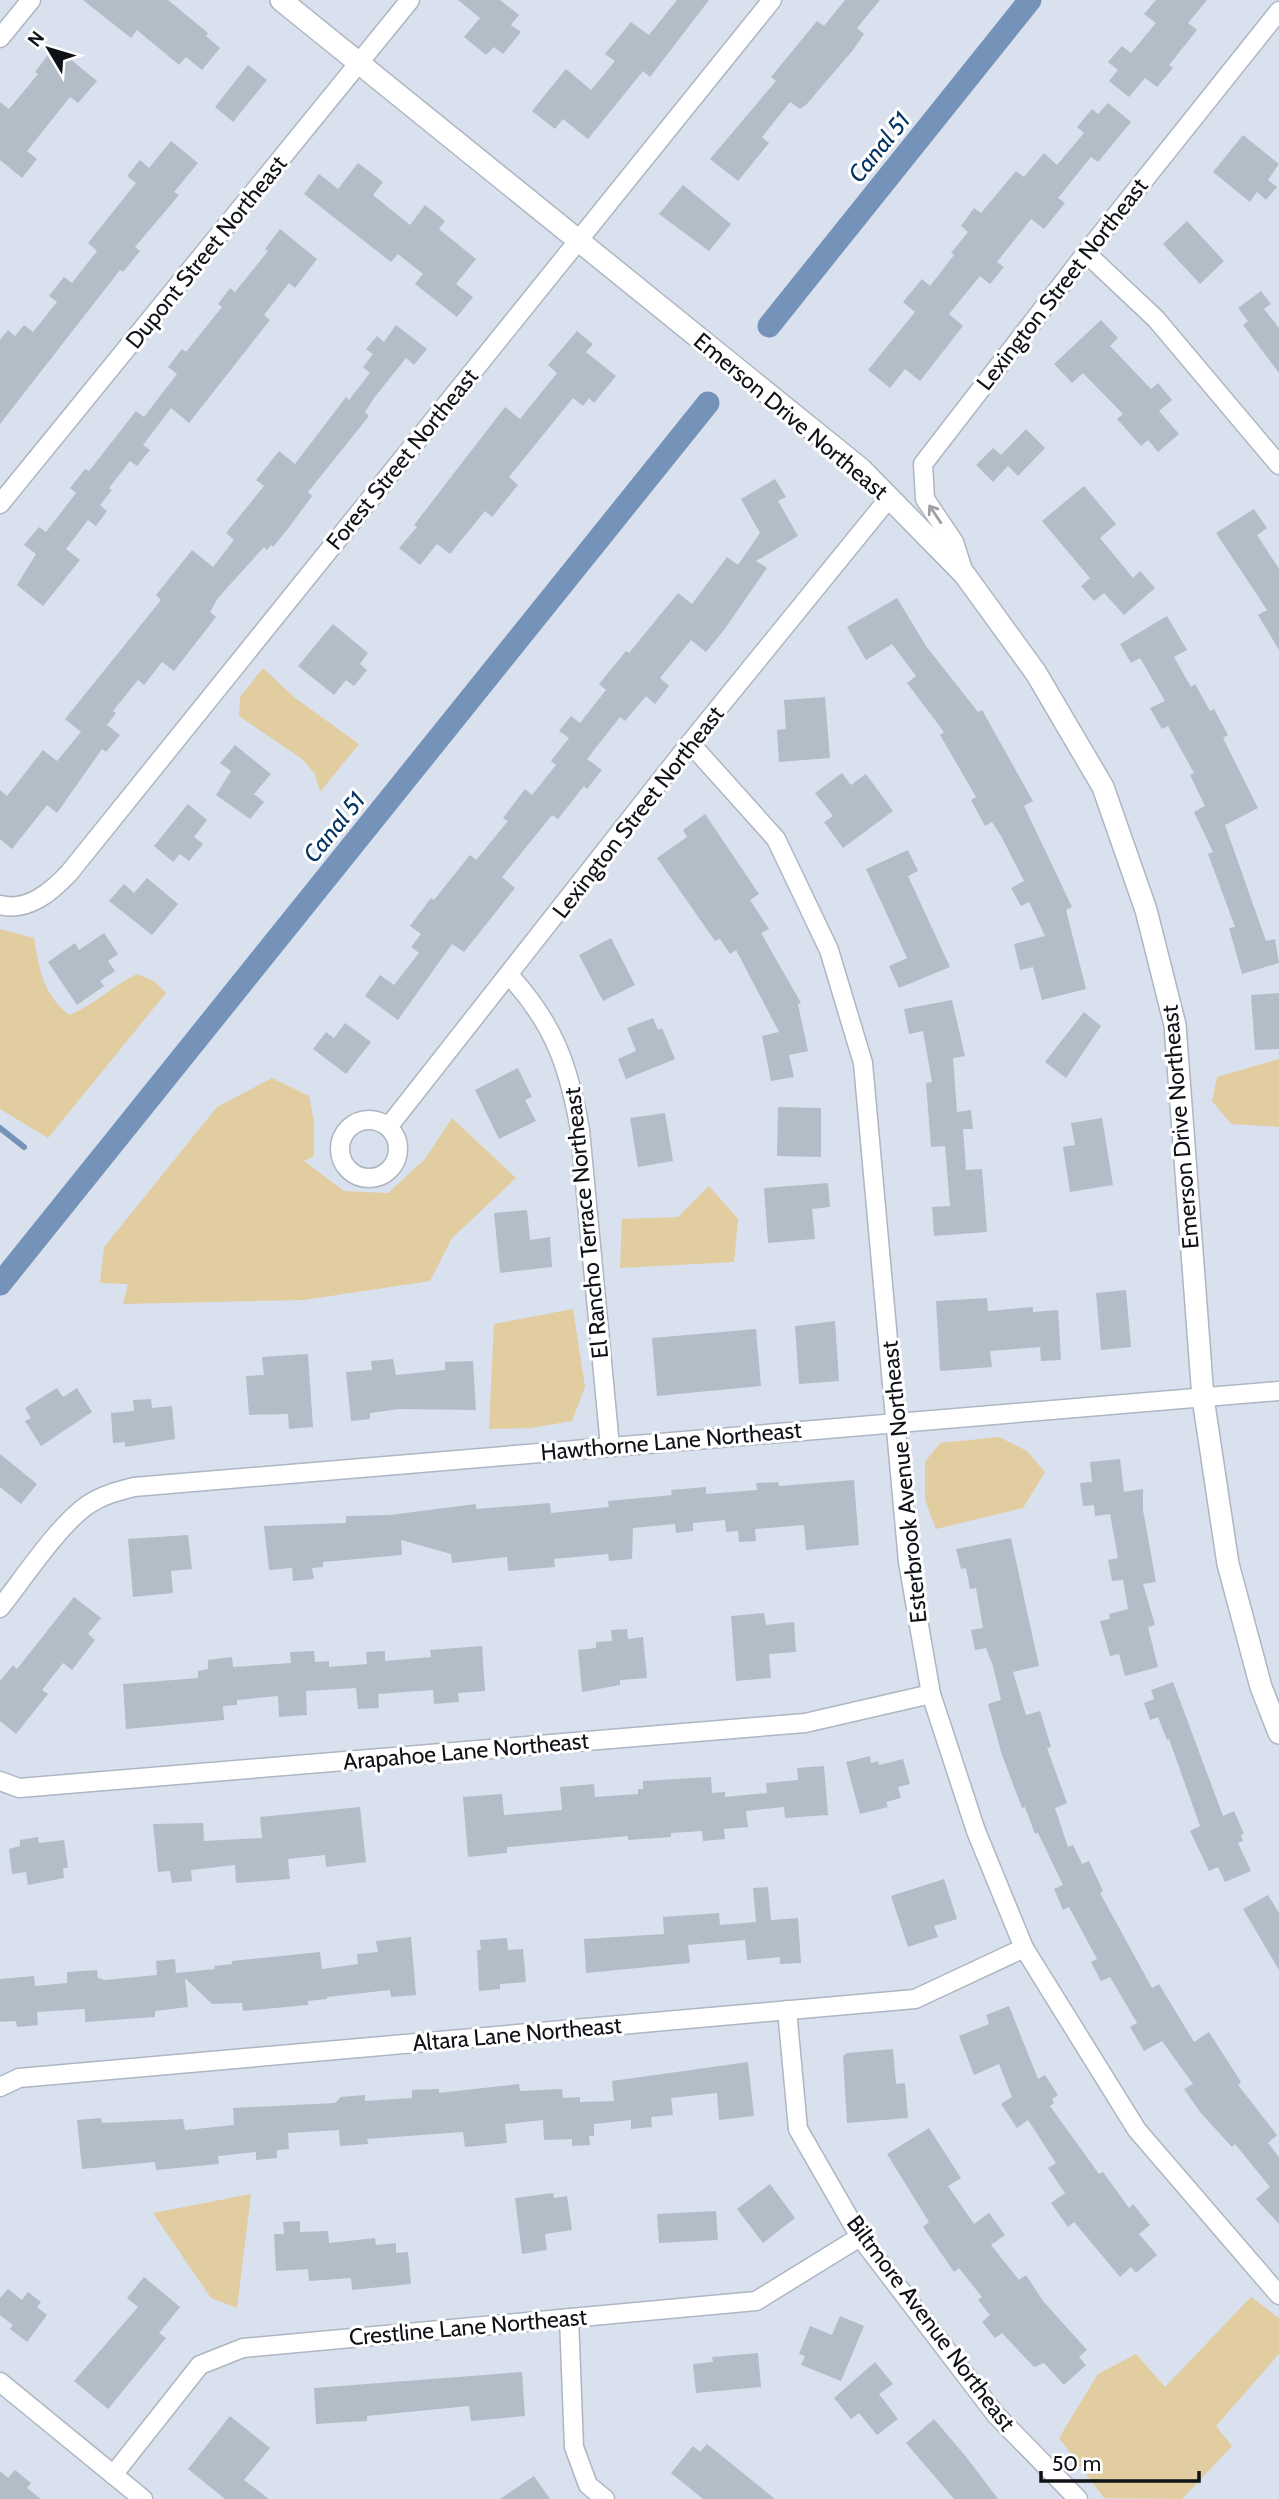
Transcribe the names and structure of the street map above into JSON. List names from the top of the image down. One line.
{"streets":{"street":["Dupont Street Northeast","Lexington Street Northeast","Emerson Drive Northeast","Forest Street Northeast","El Rancho Terrace Northeast","Hawthorne Lane Northeast","Esterbrook Avenue Northeast","Arapahoe Lane Northeast","Altara Lane Northeast","Biltmore Avenue Northeast","Crestline Lane Northeast"]},"crossings":[["Dupont Street Northeast","Emerson Drive Northeast"],["Lexington Street Northeast","Emerson Drive Northeast"],["Lexington Street Northeast","El Rancho Terrace Northeast"],["Lexington Street Northeast","Esterbrook Avenue Northeast"],["Emerson Drive Northeast","Forest Street Northeast"],["Emerson Drive Northeast","Hawthorne Lane Northeast"],["El Rancho Terrace Northeast","Hawthorne Lane Northeast"],["Hawthorne Lane Northeast","Esterbrook Avenue Northeast"],["Esterbrook Avenue Northeast","Arapahoe Lane Northeast"],["Esterbrook Avenue Northeast","Altara Lane Northeast"],["Altara Lane Northeast","Biltmore Avenue Northeast"],["Biltmore Avenue Northeast","Crestline Lane Northeast"]],"water":["Canal 51"],"scale_bar":"50 m","north":"top left"}
